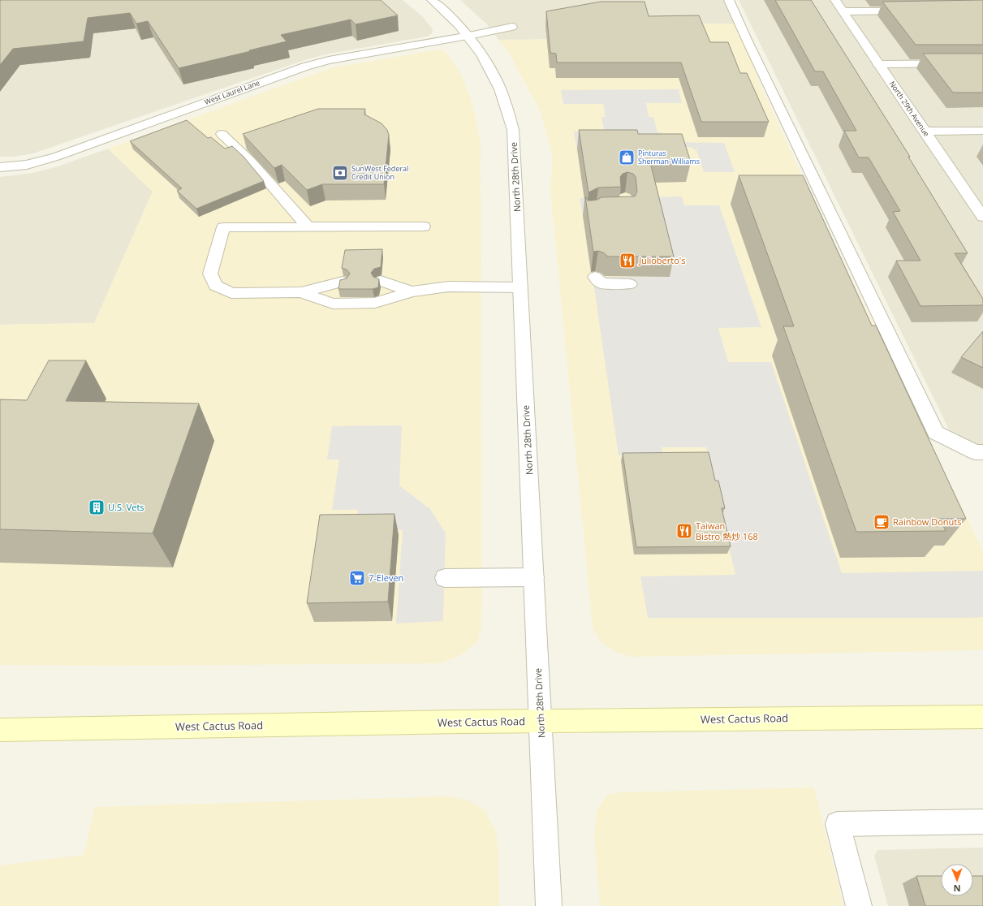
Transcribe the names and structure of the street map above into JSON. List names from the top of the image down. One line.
{"streets":{"main road":["West Cactus Road"],"street":["West Laurel Lane","North 29th Avenue","North 28th Drive"]},"crossings":[["West Laurel Lane","North 28th Drive"],["North 28th Drive","West Cactus Road"]],"places":{"shop":["Pinturas Sherman-Williams"],"bank":["SunWest Federal Credit Union"],"restaurant":["Julioberto's","Taiwan Bistro 熱炒 168"],"building":["U.S. Vets"],"cafe":["Rainbow Donuts"],"supermarket":["7-Eleven"]},"north":"bottom"}
